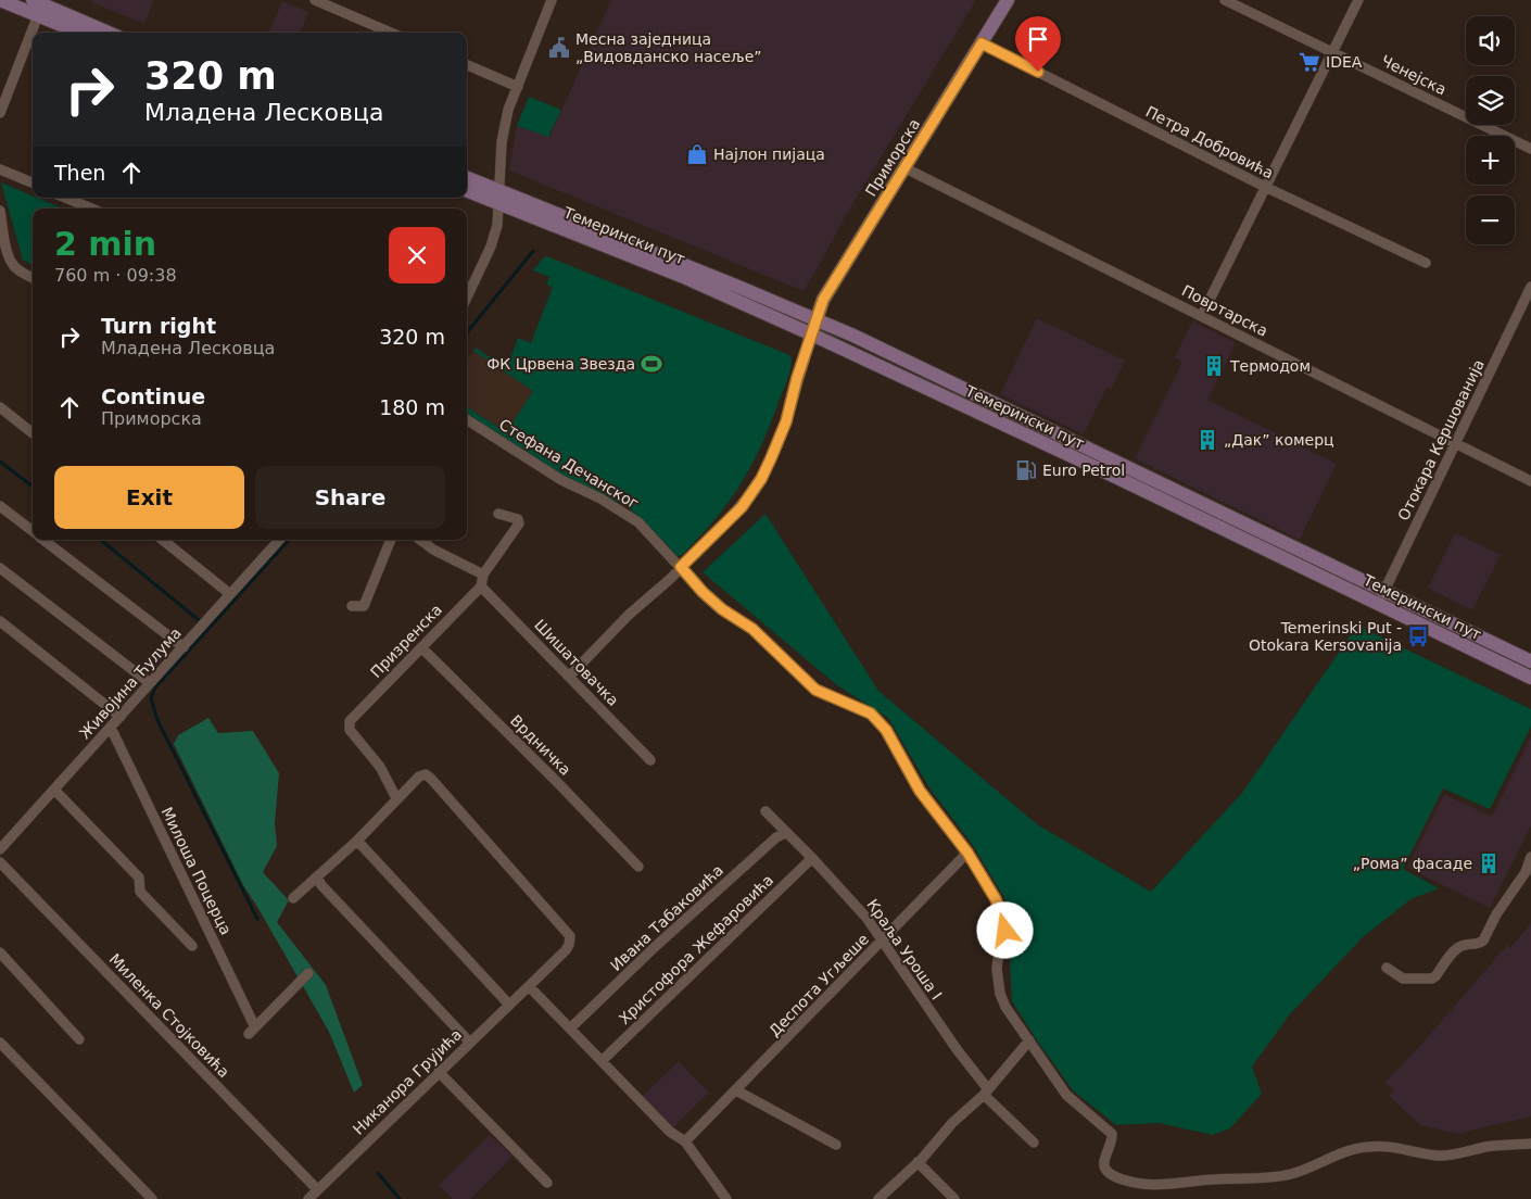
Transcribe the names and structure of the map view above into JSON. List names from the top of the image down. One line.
{"streets":{"main road":["Приморска","Темерински пут"],"street":["Ченејска","Петра Добровића","Повртарска","Отокара Кершованија","Стефана Дечанског","Призренска","Шишатовачка","Живојина Ћулума","Врдничка","Милоша Поцерца","Ивана Табаковића","Христофора Жефаровића","Краља Уроша I","Деспота Угљеше","Миленка Стојковића","Никанора Грујића"]},"crossings":[["Петра Добровића","Приморска"],["Приморска","Темерински пут"],["Приморска","Повртарска"],["Темерински пут","Отокара Кершованија"],["Повртарска","Отокара Кершованија"],["Стефана Дечанског","Деспота Угљеше"],["Призренска","Шишатовачка"],["Призренска","Врдничка"],["Призренска","Никанора Грујића"],["Живојина Ћулума","Милоша Поцерца"],["Ивана Табаковића","Краља Уроша I"],["Христофора Жефаровића","Краља Уроша I"],["Краља Уроша I","Деспота Угљеше"],["Миленка Стојковића","Никанора Грујића"]],"places":{"public building":["Месна заједница „Видовданско насеље”"],"supermarket":["IDEA"],"shop":["Најлон пијаца"],"sports":["ФК Црвена Звезда"],"building":["Термодом","„Дак” комерц","„Рома” фасаде"],"fuel station":["Euro Petrol"],"bus stop":["Temerinski Put - Otokara Kersovanija"]},"page":{"map_buttons":["+","−"],"turn":["320 m","Младена Лесковца"],"then":"Then","heading":["2 min","760 m · 09:38"],"list":[{"name":"Turn right","note":"Младена Лесковца","value":"320 m"},{"name":"Continue","note":"Приморска","value":"180 m"}],"buttons":["Exit","Share"]}}
